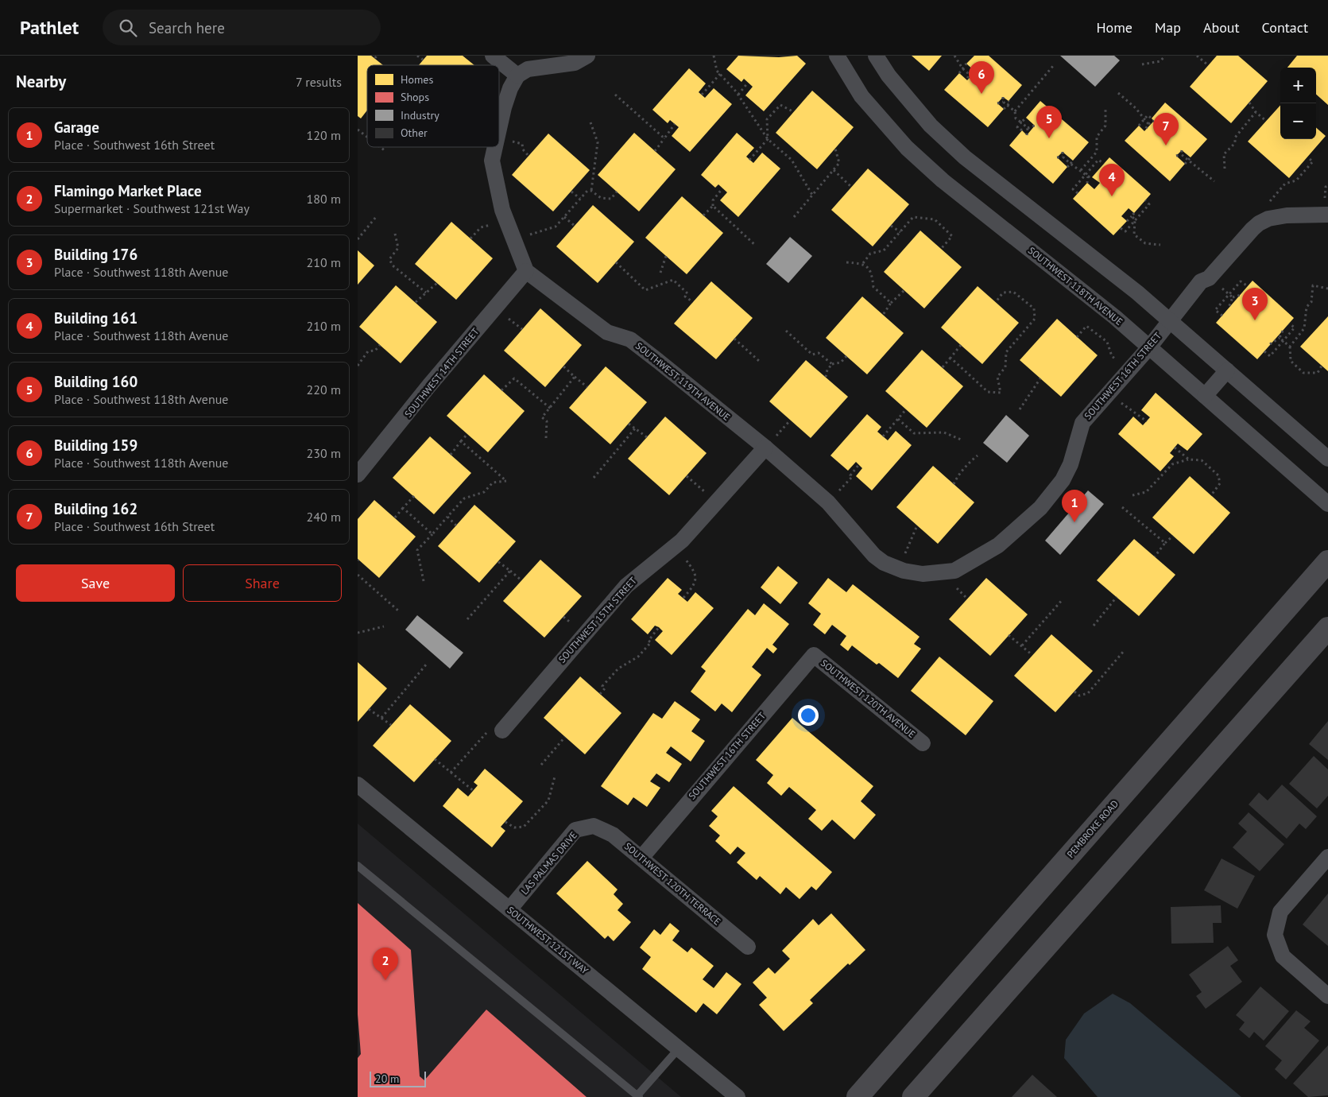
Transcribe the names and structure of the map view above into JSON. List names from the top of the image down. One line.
{"streets":{"main road":["PEMBROKE ROAD"],"street":["SOUTHWEST 118TH AVENUE","SOUTHWEST 14TH STREET","SOUTHWEST 16TH STREET","SOUTHWEST 119TH AVENUE","SOUTHWEST 15TH STREET","SOUTHWEST 120TH AVENUE","LAS PALMAS DRIVE","SOUTHWEST 120TH TERRACE","SOUTHWEST 121ST WAY"]},"crossings":[["SOUTHWEST 118TH AVENUE","SOUTHWEST 16TH STREET"],["SOUTHWEST 14TH STREET","SOUTHWEST 119TH AVENUE"],["SOUTHWEST 16TH STREET","SOUTHWEST 119TH AVENUE"],["SOUTHWEST 16TH STREET","SOUTHWEST 120TH AVENUE"],["SOUTHWEST 16TH STREET","SOUTHWEST 120TH TERRACE"],["SOUTHWEST 119TH AVENUE","SOUTHWEST 15TH STREET"],["LAS PALMAS DRIVE","SOUTHWEST 120TH TERRACE"],["LAS PALMAS DRIVE","SOUTHWEST 121ST WAY"]],"legend":["Homes","Shops","Industry","Other"],"scale_bar":"20 m","page":{"header":"Pathlet","search":"Search here","nav":["Home","Map","About","Contact"],"heading":["Nearby","7 results"],"pins":["6","5","7","4","3","1","2"],"map_buttons":["+","−"],"list":[{"mark":"1","name":"Garage","note":"Place · Southwest 16th Street","value":"120 m"},{"mark":"2","name":"Flamingo Market Place","note":"Supermarket · Southwest 121st Way","value":"180 m"},{"mark":"3","name":"Building 176","note":"Place · Southwest 118th Avenue","value":"210 m"},{"mark":"4","name":"Building 161","note":"Place · Southwest 118th Avenue","value":"210 m"},{"mark":"5","name":"Building 160","note":"Place · Southwest 118th Avenue","value":"220 m"},{"mark":"6","name":"Building 159","note":"Place · Southwest 118th Avenue","value":"230 m"},{"mark":"7","name":"Building 162","note":"Place · Southwest 16th Street","value":"240 m"}],"buttons":["Save","Share"],"scale":"20 m"}}
